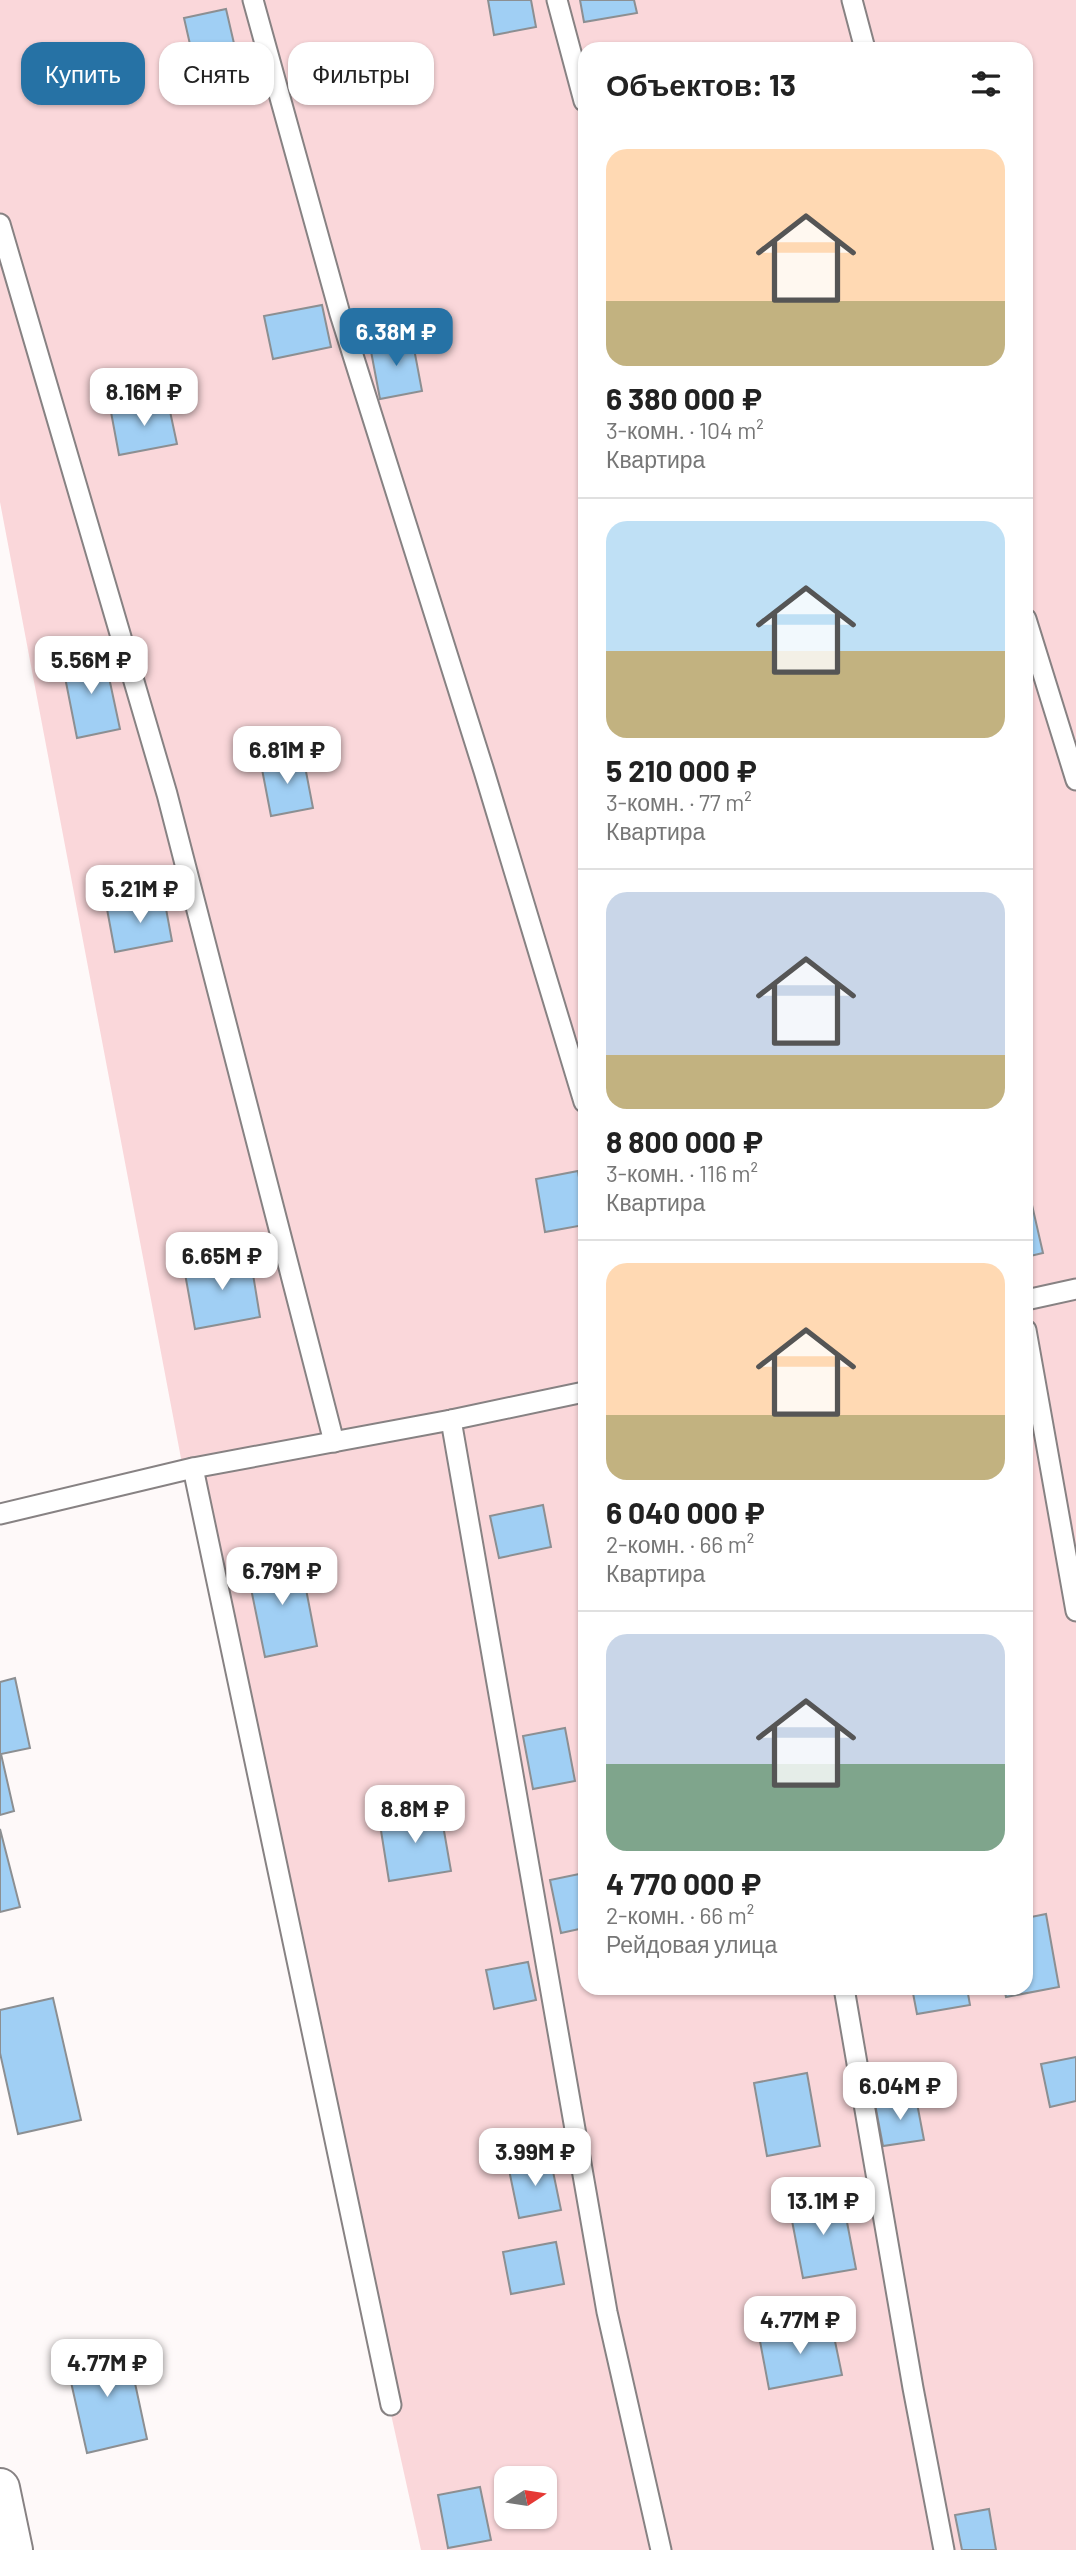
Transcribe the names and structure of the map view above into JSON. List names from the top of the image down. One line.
{"north":"right","page":{"chip":["Купить","Снять","Фильтры"],"heading":"Объектов: 13","list":[{"name":"6 380 000 ₽","note":"3-комн. · 104 m² · Квартира"},{"name":"5 210 000 ₽","note":"3-комн. · 77 m² · Квартира"},{"name":"8 800 000 ₽","note":"3-комн. · 116 m² · Квартира"},{"name":"6 040 000 ₽","note":"2-комн. · 66 m² · Квартира"},{"name":"4 770 000 ₽","note":"2-комн. · 66 m² · Рейдовая улица"}],"price":["6.38M ₽","8.16M ₽","5.56M ₽","6.81M ₽","5.21M ₽","6.65M ₽","6.79M ₽","8.8M ₽","6.04M ₽","3.99M ₽","13.1M ₽","4.77M ₽","4.77M ₽"]}}
